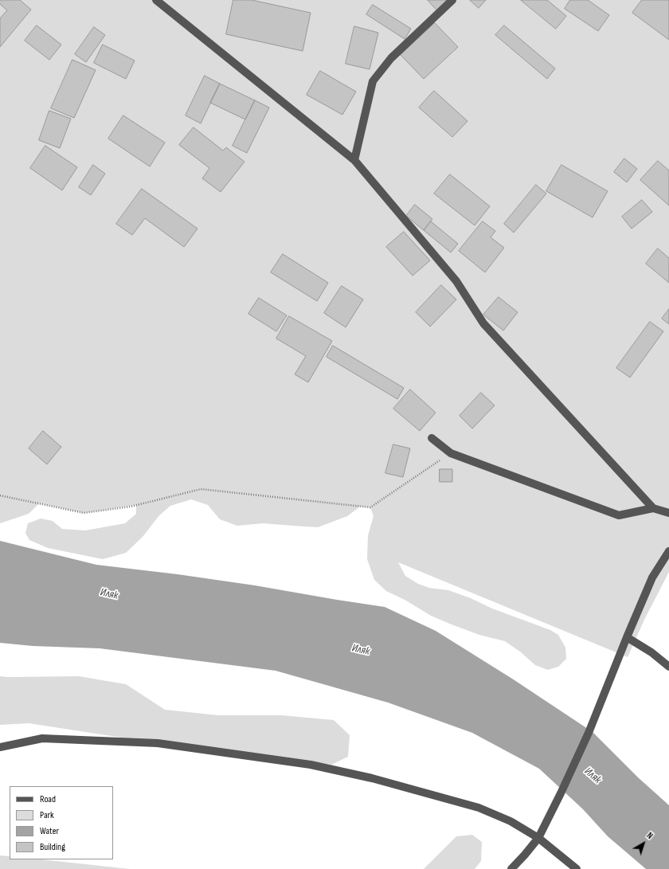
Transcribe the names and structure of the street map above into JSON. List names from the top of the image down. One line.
{"water":["Иляк"],"legend":["Road","Park","Water","Building"],"north":"top right"}
